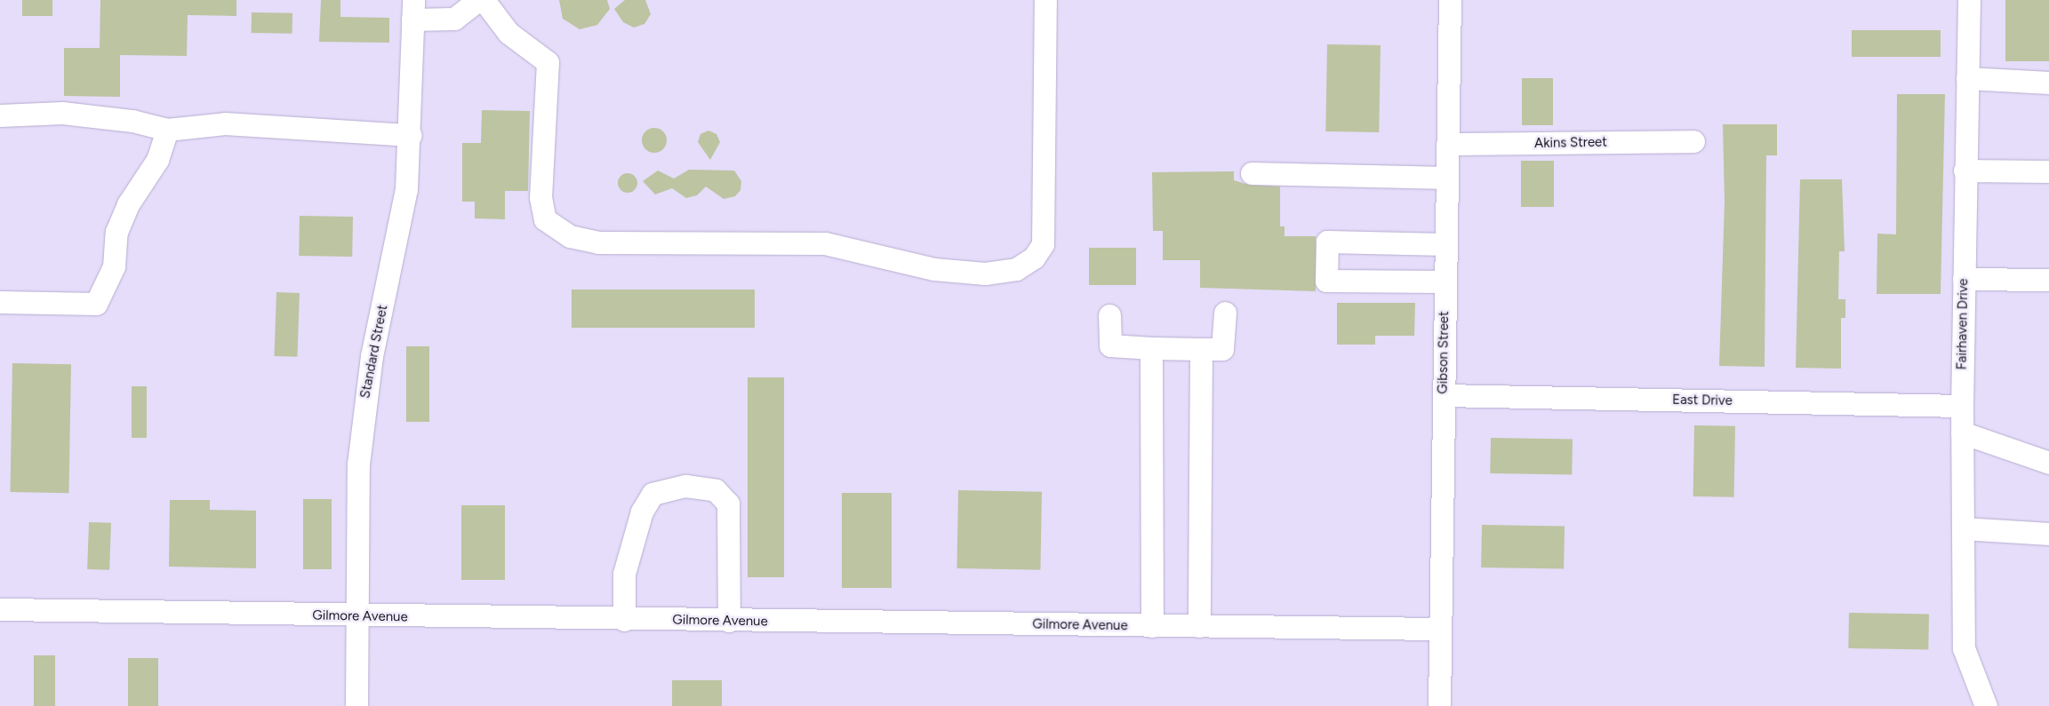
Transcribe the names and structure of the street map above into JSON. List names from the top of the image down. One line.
{"streets":{"street":["Akins Street","Fairhaven Drive","Standard Street","Gibson Street","East Drive","Gilmore Avenue"]},"crossings":[["Akins Street","Gibson Street"],["Fairhaven Drive","East Drive"],["Standard Street","Gilmore Avenue"],["Gibson Street","East Drive"],["Gibson Street","Gilmore Avenue"]]}
